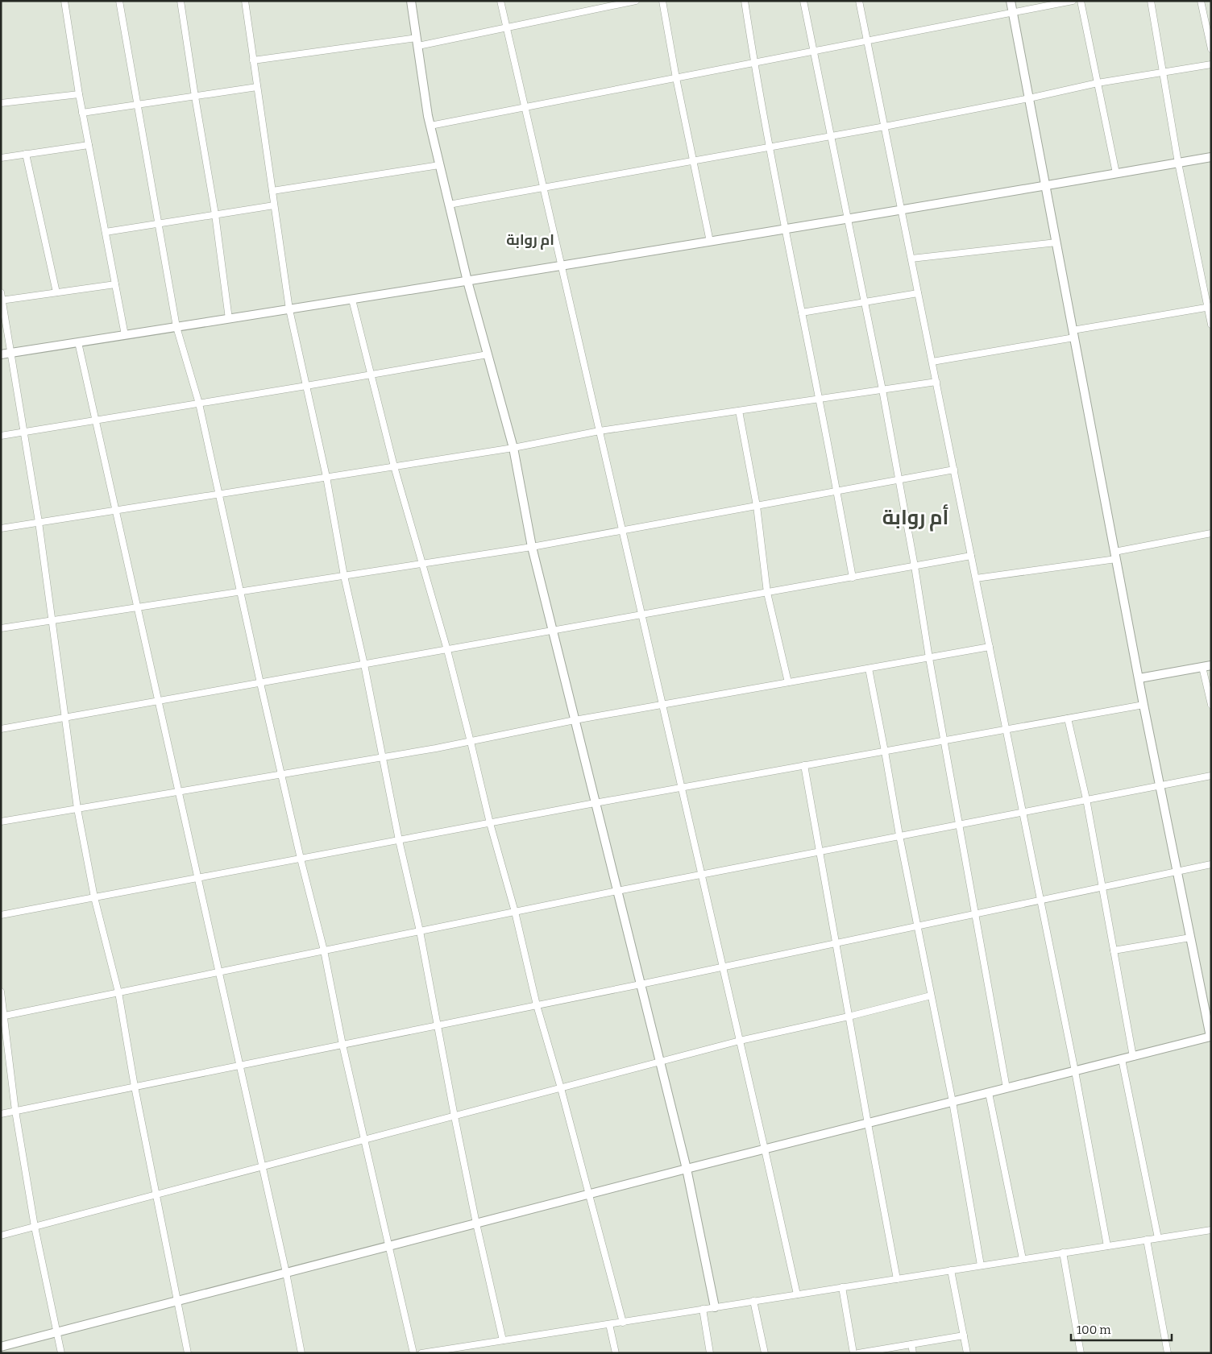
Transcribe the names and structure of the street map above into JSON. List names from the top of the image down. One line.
{"districts":["ام روابة","أم روابة"],"scale_bar":"100 m"}
